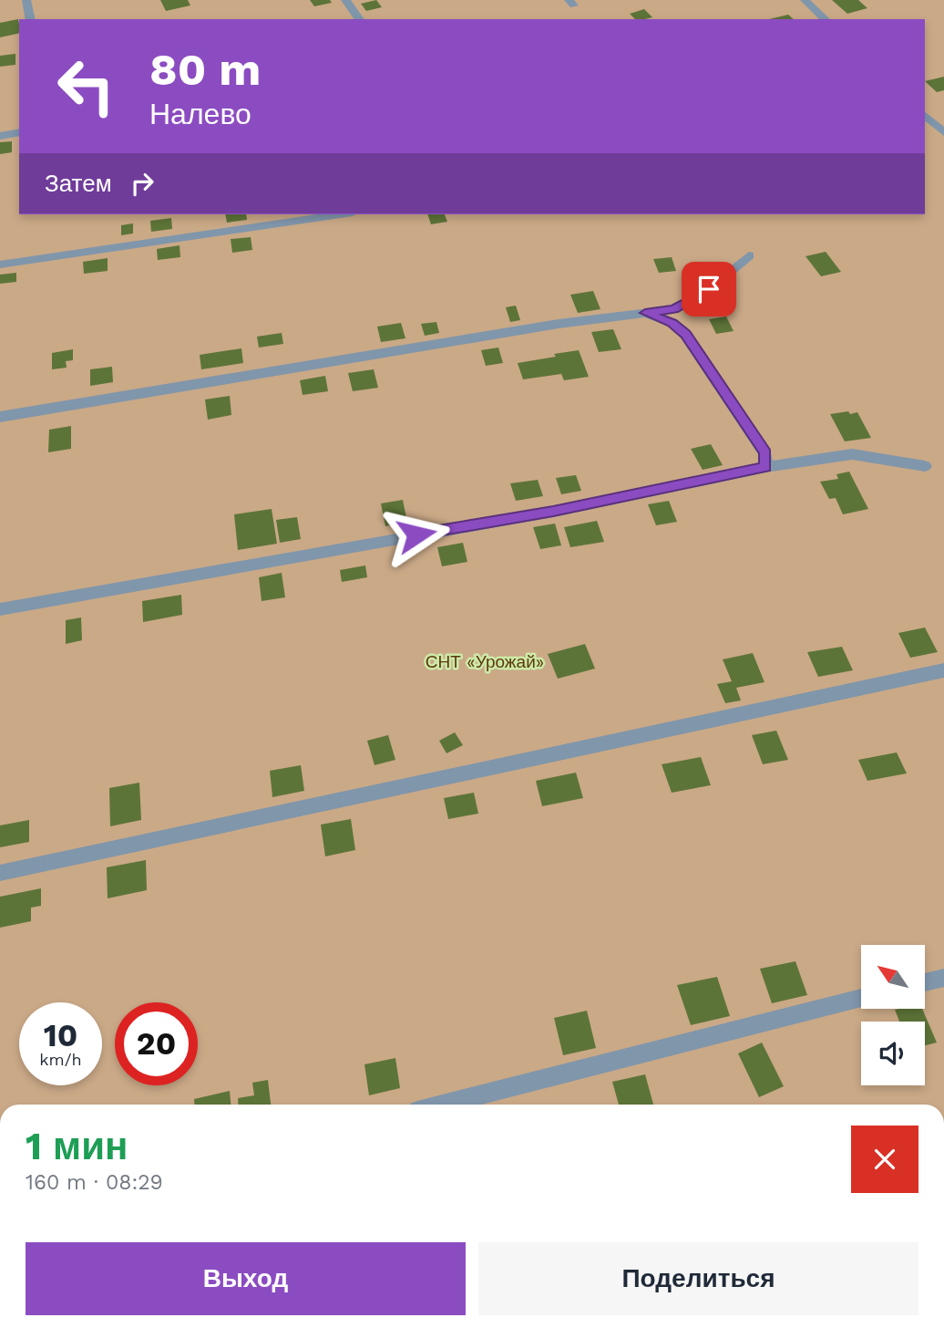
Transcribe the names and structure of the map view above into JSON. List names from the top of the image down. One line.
{"parks":["СНТ «Урожай»"],"north":"top left","page":{"turn":["80 m","Налево"],"then":"Затем","speed":"10 km/h","limit":"20","heading":["1 мин","160 m · 08:29"],"buttons":["Выход","Поделиться"]}}
